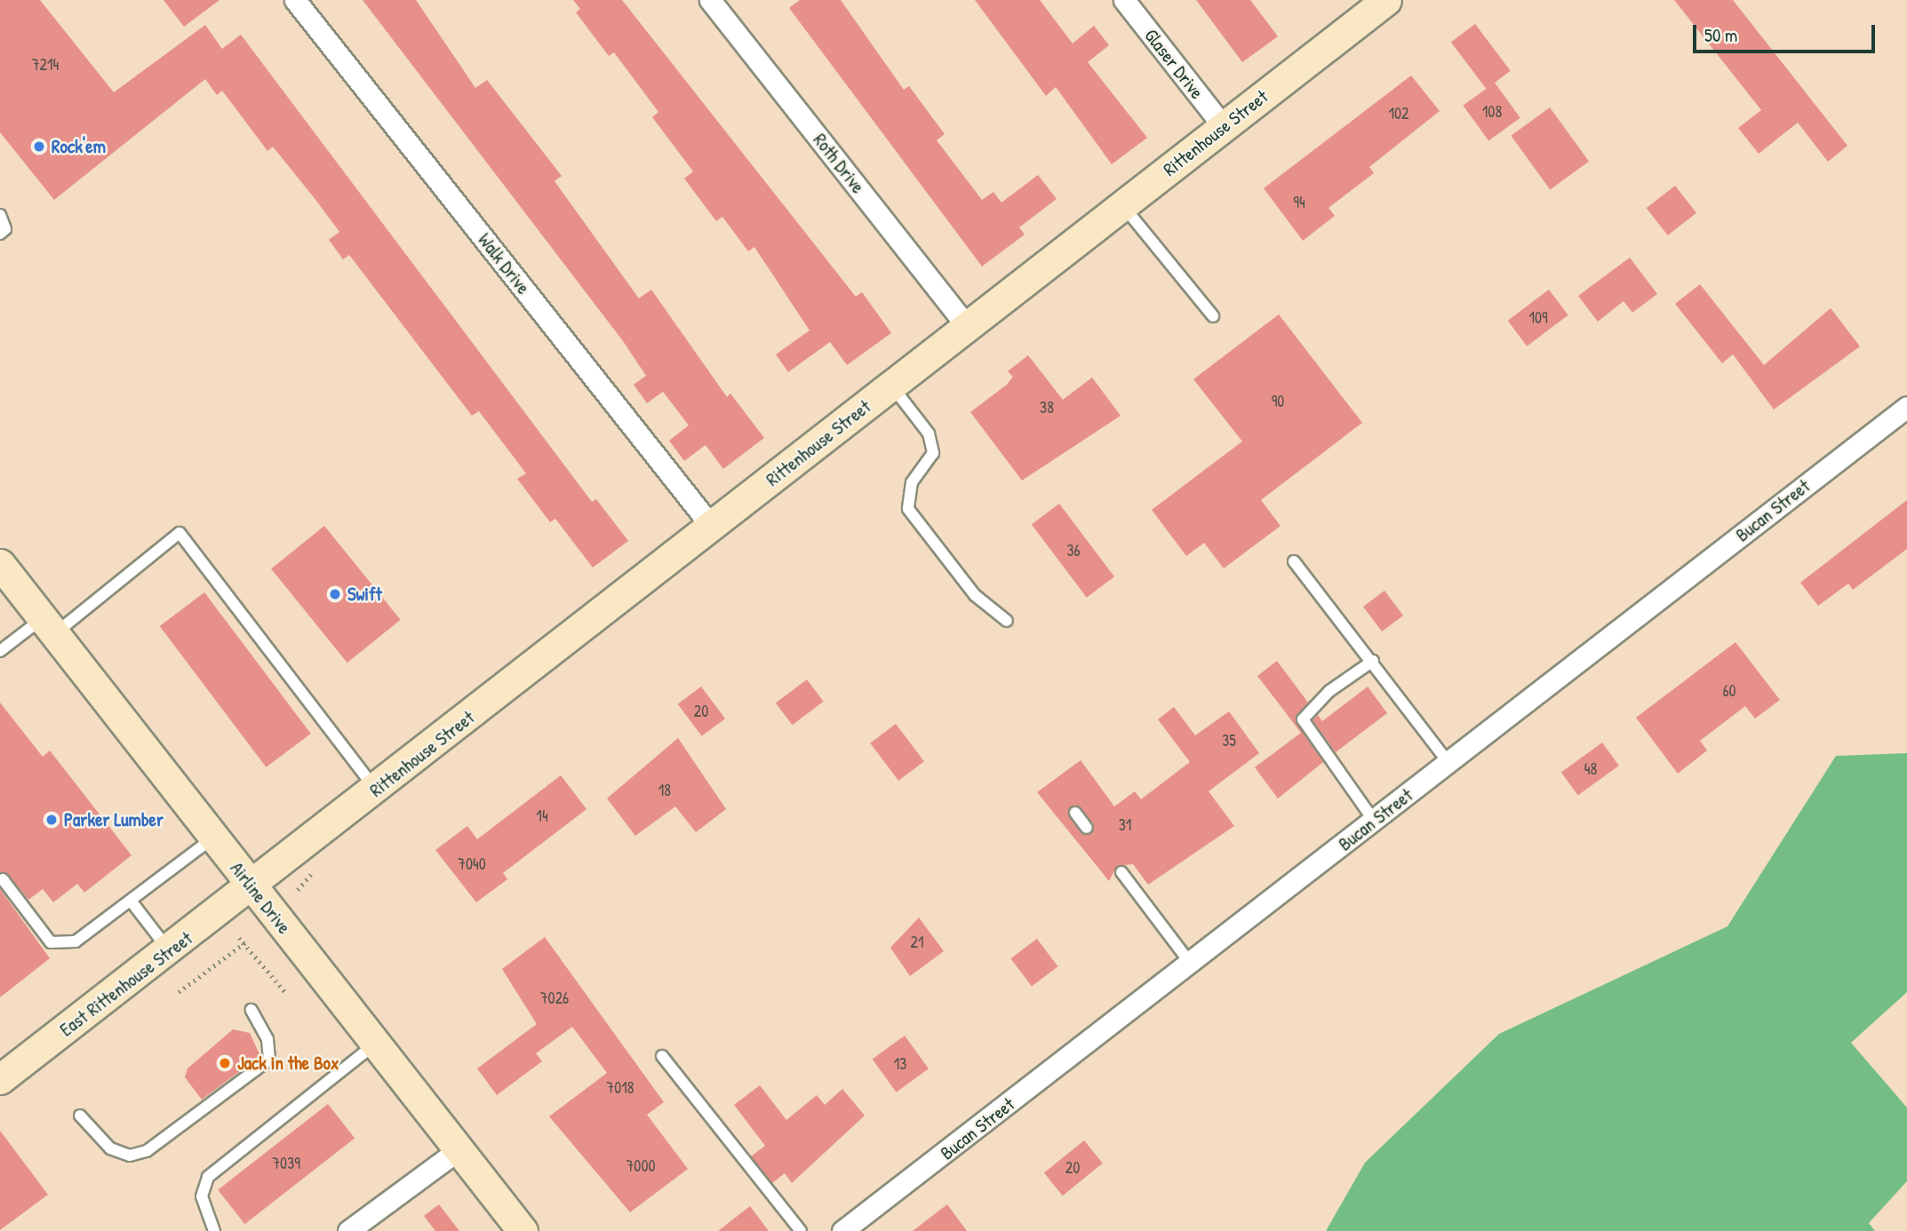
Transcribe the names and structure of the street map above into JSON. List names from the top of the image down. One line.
{"streets":{"street":["Glaser Drive","Rittenhouse Street","Roth Drive","Walk Drive","Bucan Street","Airline Drive","East Rittenhouse Street"]},"crossings":[["Glaser Drive","Rittenhouse Street"],["Rittenhouse Street","Roth Drive"],["Rittenhouse Street","Walk Drive"],["Rittenhouse Street","Airline Drive"],["Rittenhouse Street","East Rittenhouse Street"],["Airline Drive","East Rittenhouse Street"]],"places":["Rock'em","Swift","Parker Lumber","Jack in the Box"],"house_numbers":["7214","108","102","94","109","90","38","36","60","20","35","48","18","14","31","7040","21","7026","13","7018","7039","7000","20"],"scale_bar":"50 m"}
